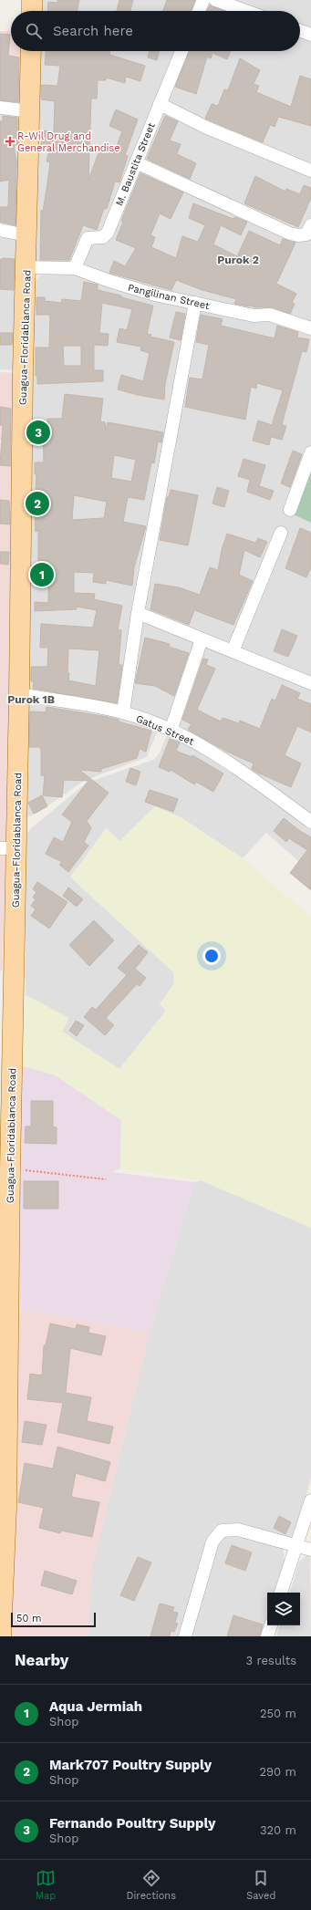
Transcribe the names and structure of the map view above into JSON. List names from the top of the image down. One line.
{"streets":{"main road":["Guagua-Floridablanca Road"],"street":["M. Baustita Street","Pangilinan Street","Gatus Street"]},"crossings":[["M. Baustita Street","Pangilinan Street"],["Pangilinan Street","Guagua-Floridablanca Road"],["Guagua-Floridablanca Road","Gatus Street"]],"districts":["Purok 2","Purok 1B"],"places":{"health":["R-Wil Drug and General Merchandise"]},"scale_bar":"50 m","page":{"search":"Search here","pins":["3","2","1"],"scale":"50 m","heading":["Nearby","3 results"],"list":[{"mark":"1","name":"Aqua Jermiah","note":"Shop","value":"250 m"},{"mark":"2","name":"Mark707 Poultry Supply","note":"Shop","value":"290 m"},{"mark":"3","name":"Fernando Poultry Supply","note":"Shop","value":"320 m"}],"nav":["Map","Directions","Saved"]}}
